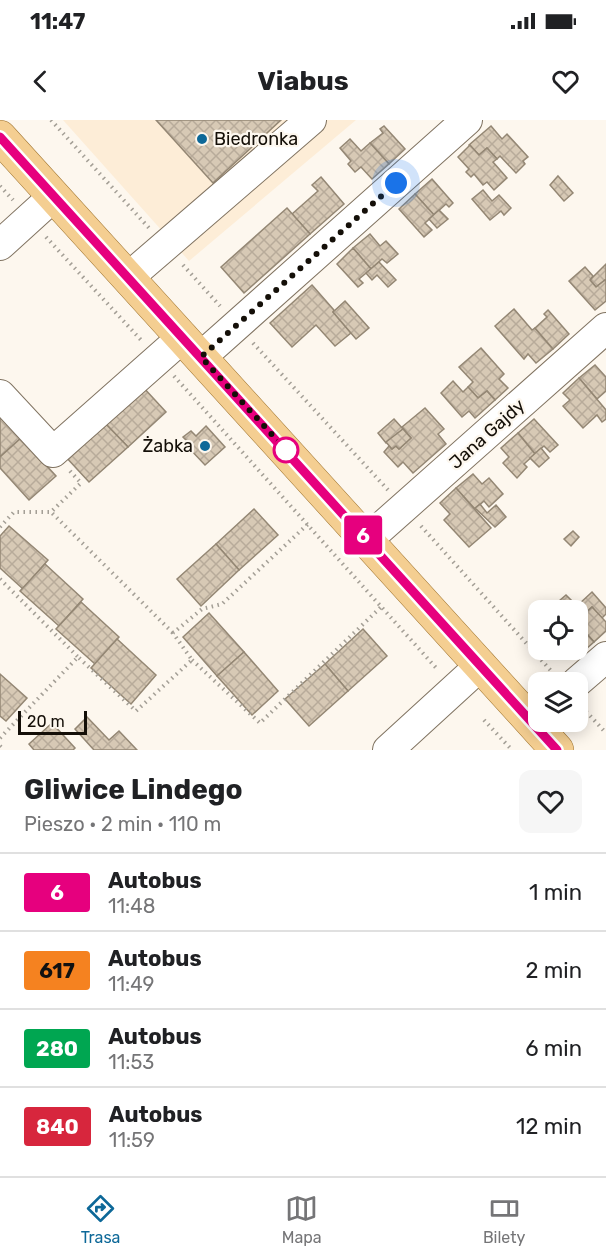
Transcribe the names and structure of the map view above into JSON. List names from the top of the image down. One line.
{"streets":{"street":["Jana Gajdy"]},"places":["Biedronka","Żabka"],"lines":["bus line 6"],"scale_bar":"20 m","page":{"status":"11:47","header":"Viabus","on_map":"6","scale":"20 m","heading":["Gliwice Lindego","Pieszo · 2 min · 110 m"],"list":[{"mark":"6","name":"Autobus","note":"11:48","value":"1 min"},{"mark":"617","name":"Autobus","note":"11:49","value":"2 min"},{"mark":"280","name":"Autobus","note":"11:53","value":"6 min"},{"mark":"840","name":"Autobus","note":"11:59","value":"12 min"}],"tabs":["Trasa","Mapa","Bilety"]}}
